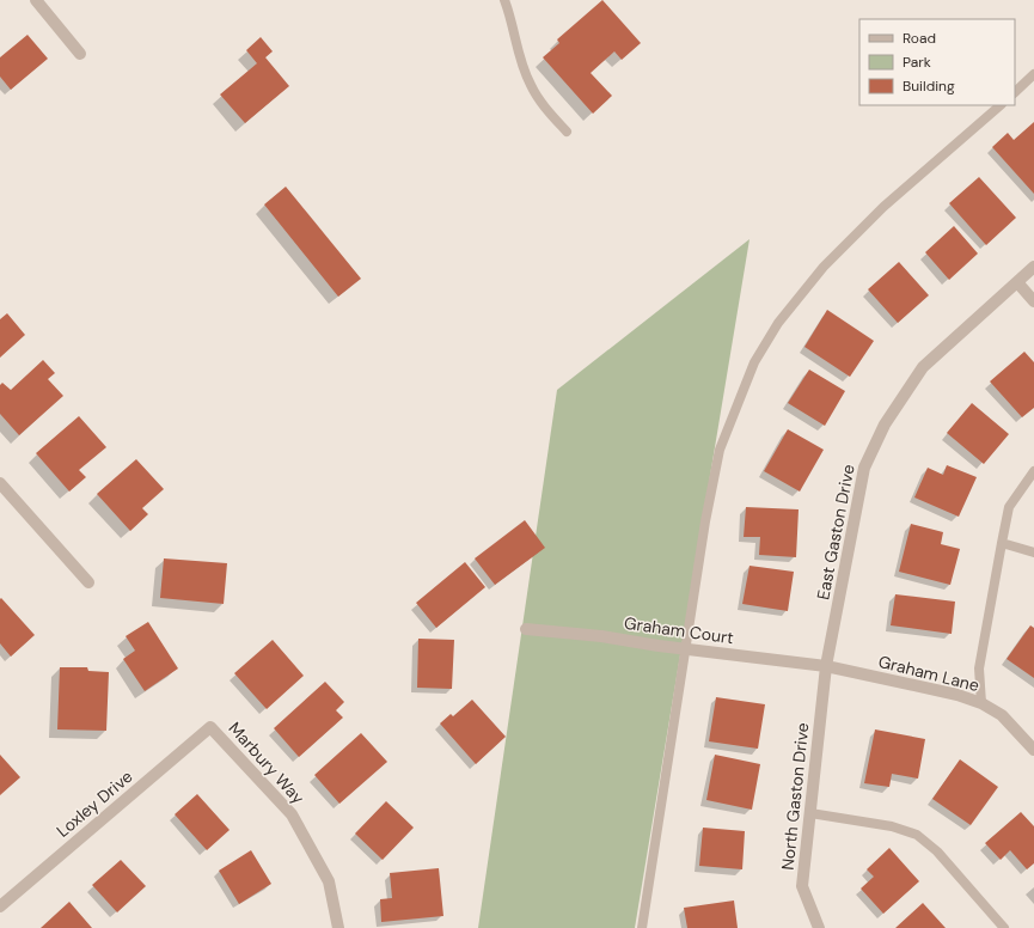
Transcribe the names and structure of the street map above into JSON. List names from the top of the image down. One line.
{"streets":{"street":["East Gaston Drive","Graham Court","Graham Lane","Marbury Way","North Gaston Drive","Loxley Drive"]},"crossings":[["East Gaston Drive","Graham Court"],["East Gaston Drive","Graham Lane"],["East Gaston Drive","North Gaston Drive"],["Graham Court","Graham Lane"],["Graham Court","North Gaston Drive"],["Graham Lane","North Gaston Drive"],["Marbury Way","Loxley Drive"]],"legend":["Road","Park","Building"]}
